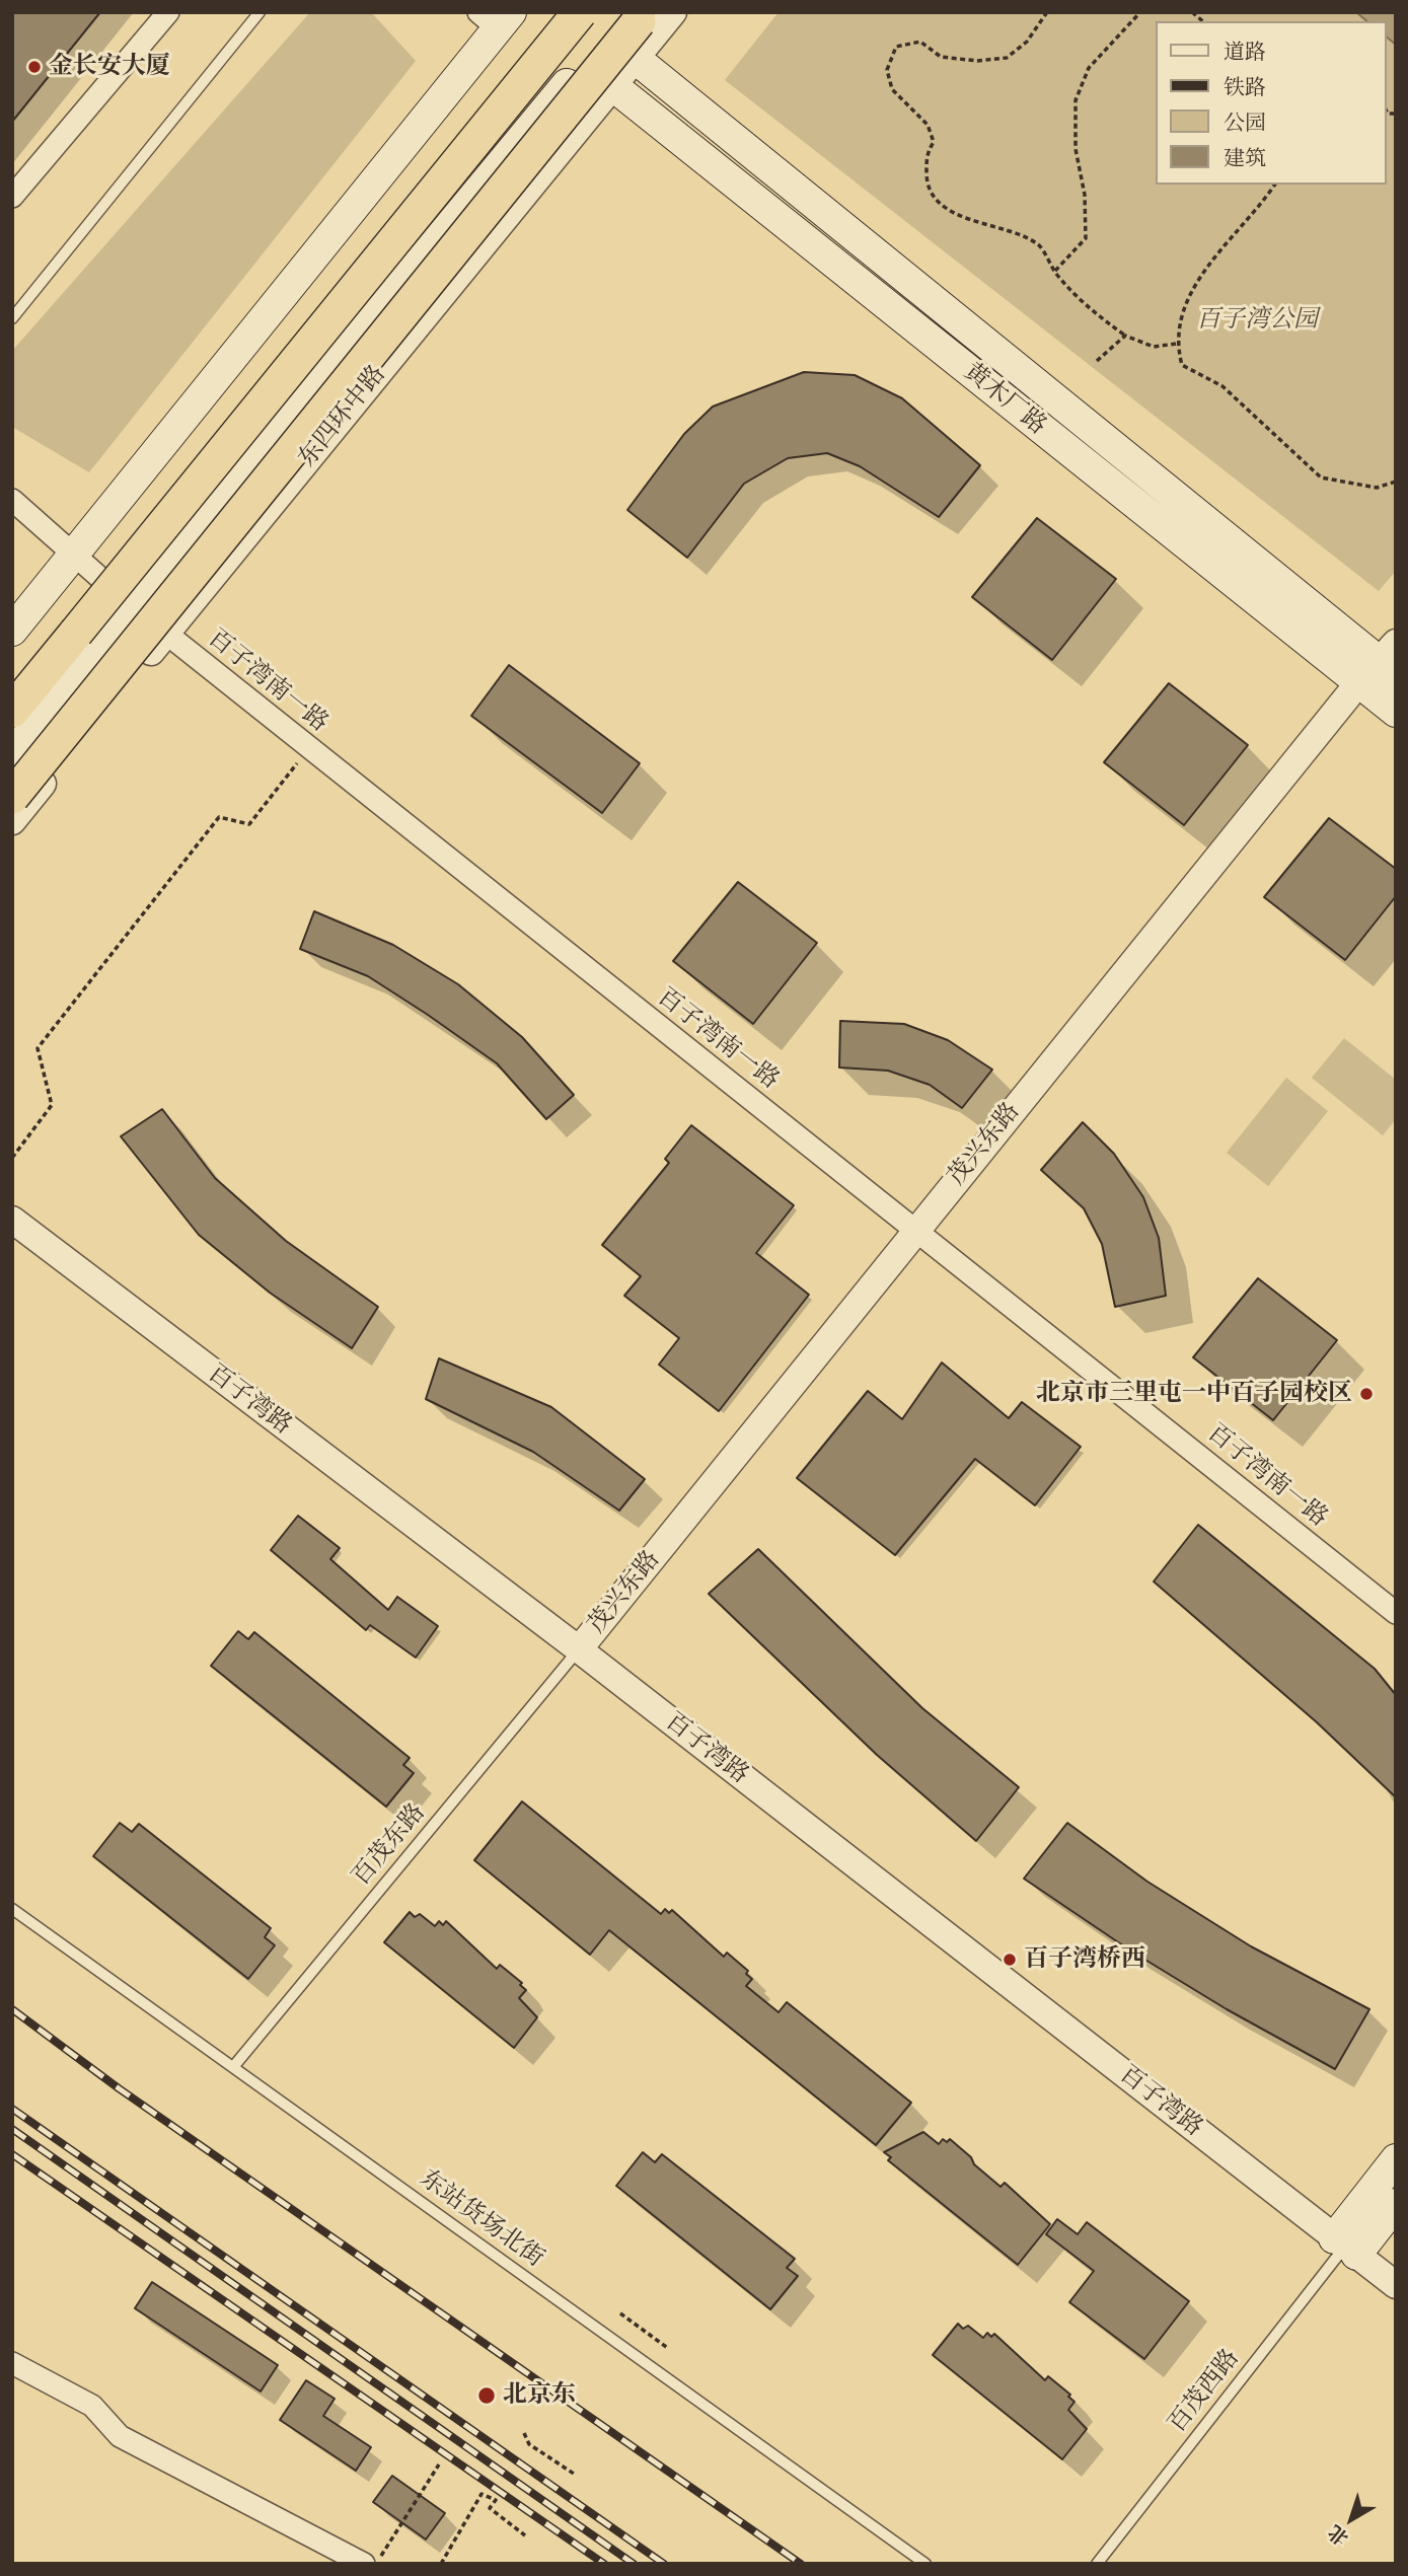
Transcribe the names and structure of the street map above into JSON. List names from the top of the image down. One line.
{"streets":{"highway":["东四环中路"],"main road":["黄木厂路"],"street":["百子湾南一路","茂兴东路","百子湾路"],"lane":["百茂东路","东站货场北街","百茂西路"]},"crossings":[["黄木厂路","东四环中路"],["黄木厂路","茂兴东路"],["东四环中路","百子湾南一路"],["百子湾南一路","茂兴东路"],["茂兴东路","百子湾路"],["茂兴东路","百茂东路"],["百子湾路","百茂东路"],["百子湾路","百茂西路"],["百茂东路","东站货场北街"]],"parks":["百子湾公园"],"places":["金长安大厦","北京市三里屯一中百子园校区","百子湾桥西","北京东"],"legend":["道路","铁路","公园","建筑"],"north":"bottom left"}
